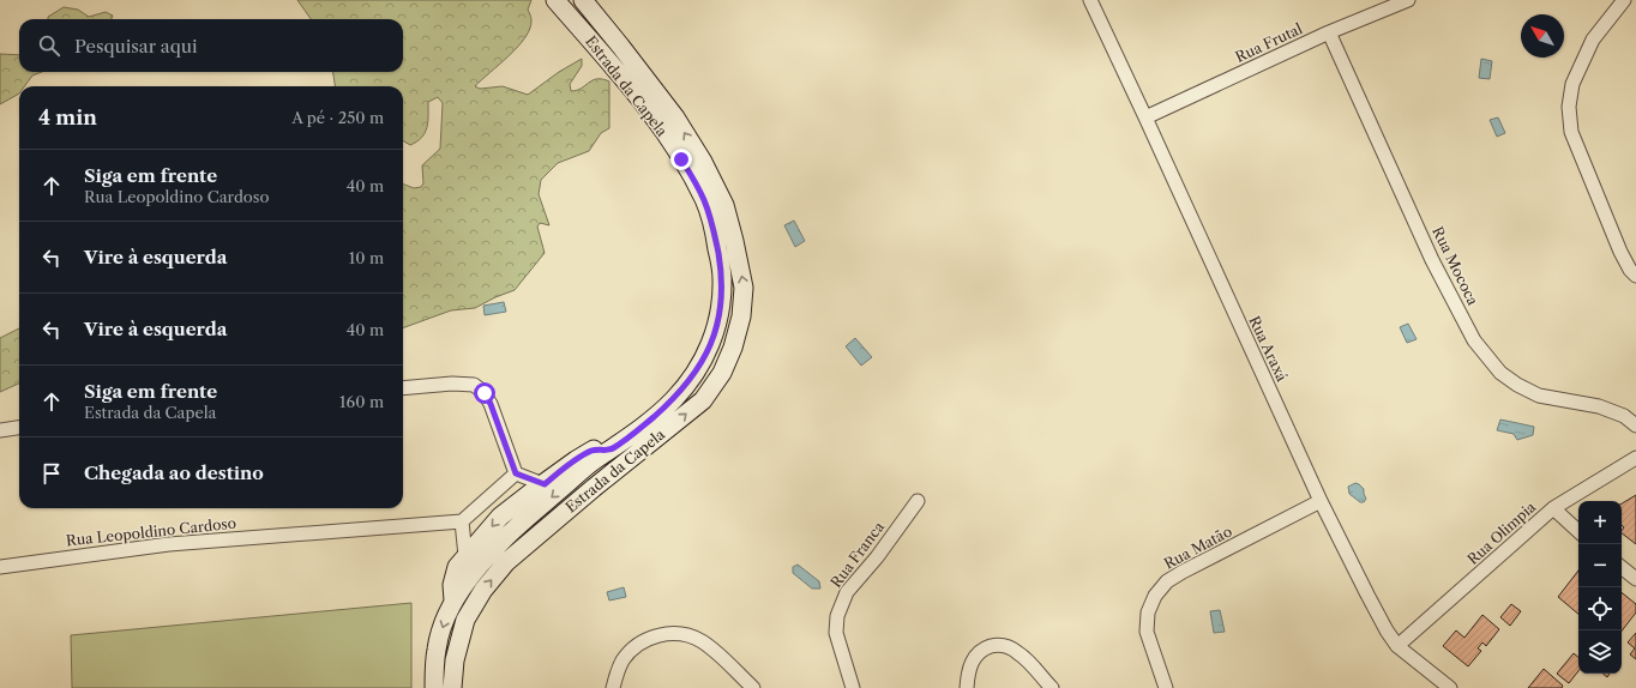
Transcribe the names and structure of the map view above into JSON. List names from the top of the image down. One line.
{"streets":{"main road":["Estrada da Capela"],"street":["Rua Frutal","Rua Mococa","Rua Araxá","Rua Leopoldino Cardoso","Rua Olimpia","Rua Matão","Rua Franca"]},"crossings":[["Rua Frutal","Rua Mococa"],["Rua Frutal","Rua Araxá"],["Rua Araxá","Rua Olimpia"],["Rua Araxá","Rua Matão"]],"north":"top left","page":{"search":"Pesquisar aqui","heading":["4 min","A pé · 250 m"],"list":[["Siga em frente","Rua Leopoldino Cardoso","40 m"],["Vire à esquerda","10 m"],["Vire à esquerda","40 m"],["Siga em frente","Estrada da Capela","160 m"],"Chegada ao destino"],"map_buttons":["+","−"]}}
